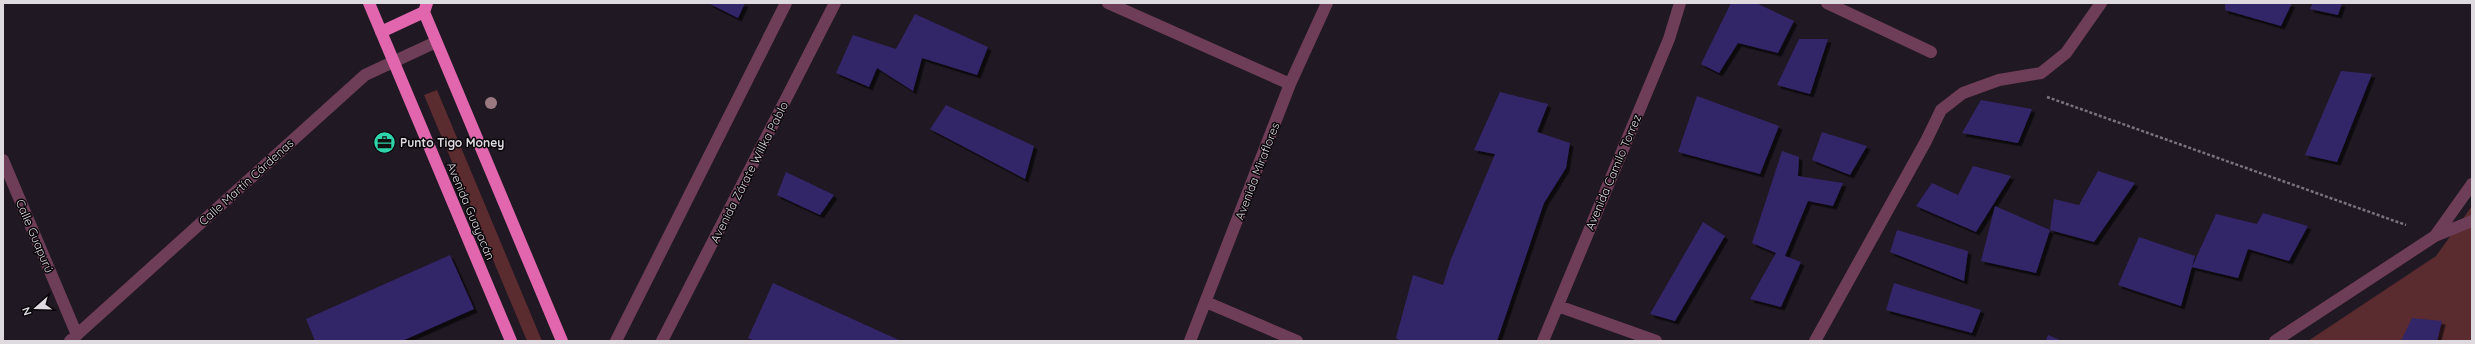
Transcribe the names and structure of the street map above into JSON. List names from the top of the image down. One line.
{"streets":{"highway":["Avenida Guayacán"],"street":["Avenida Miraflores","Avenida Zárate Willka Pablo","Avenida Camilo Torrez","Calle Martín Cárdenas","Calle Guapurú"]},"crossings":[["Calle Martín Cárdenas","Avenida Guayacán"],["Calle Martín Cárdenas","Calle Guapurú"]],"places":{"office":["Punto Tigo Money"]},"north":"left"}
